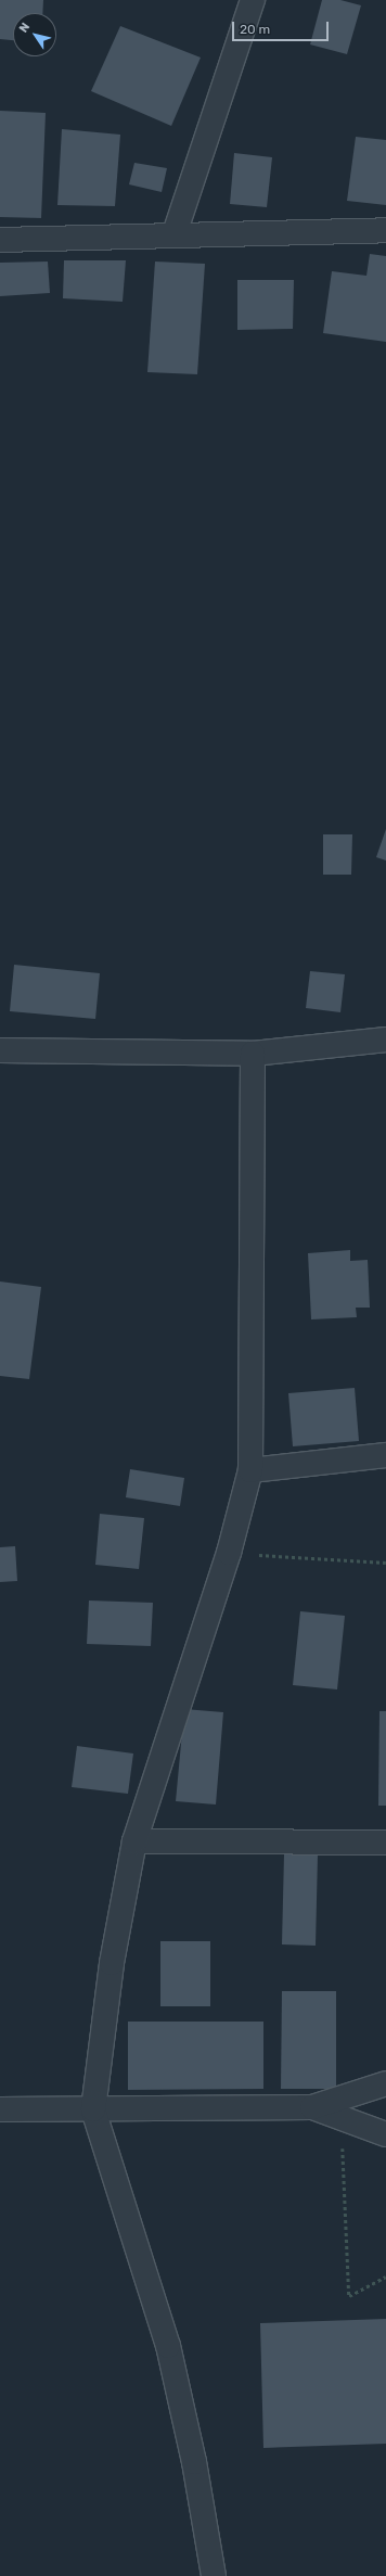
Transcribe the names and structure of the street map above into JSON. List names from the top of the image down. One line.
{"scale_bar":"20 m","north":"top left"}
